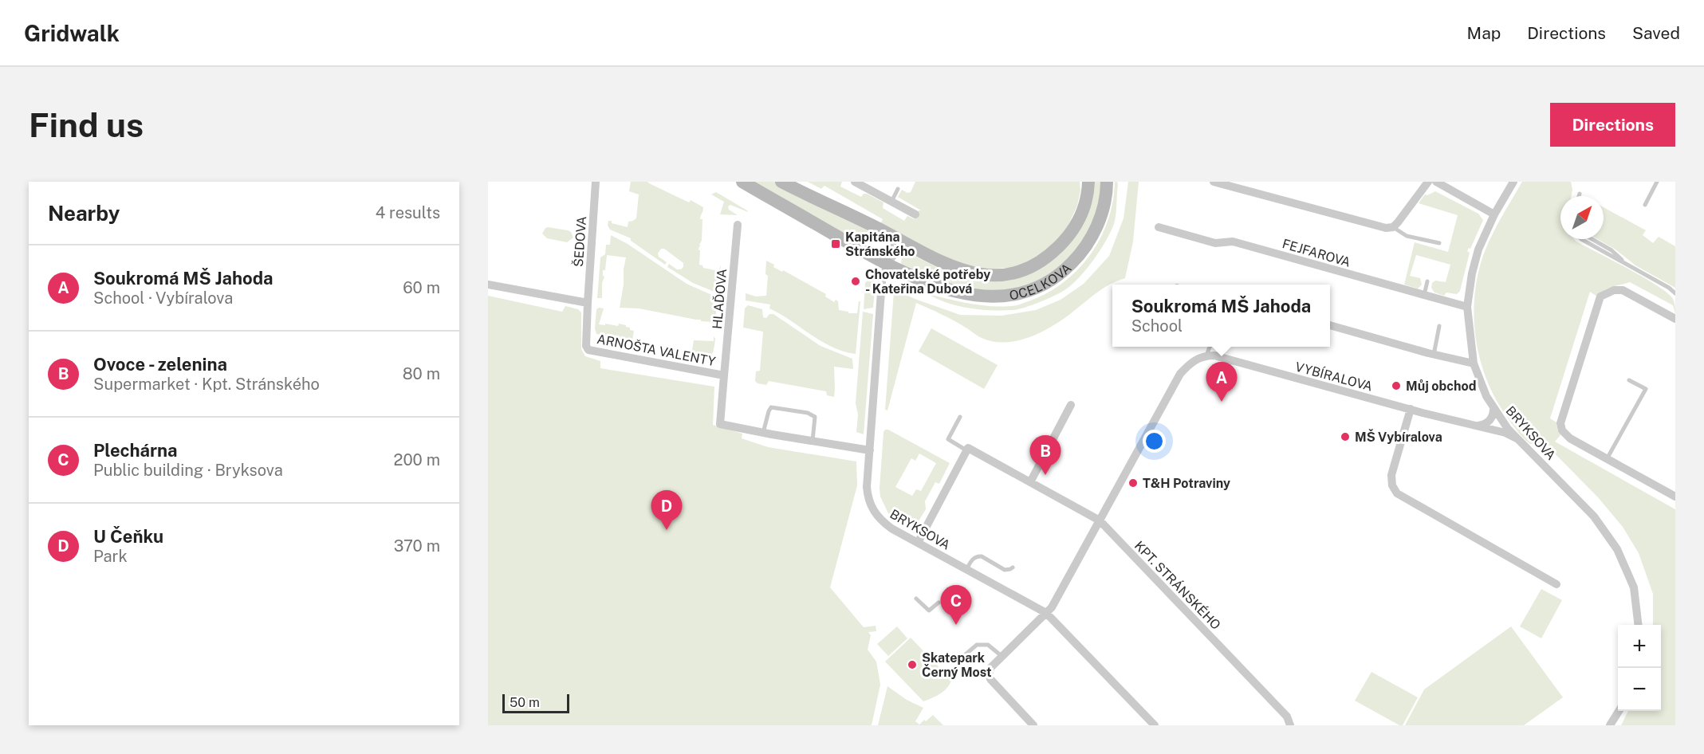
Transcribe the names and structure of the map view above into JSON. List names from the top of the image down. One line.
{"streets":{"street":["ŠEDOVA","FEJFAROVA","OCELKOVA","HLAĎOVA","ARNOŠTA VALENTY","VYBÍRALOVA","BRYKSOVA","KPT. STRÁNSKÉHO"]},"crossings":[["ŠEDOVA","ARNOŠTA VALENTY"],["FEJFAROVA","BRYKSOVA"],["OCELKOVA","BRYKSOVA"],["HLAĎOVA","ARNOŠTA VALENTY"],["ARNOŠTA VALENTY","BRYKSOVA"],["VYBÍRALOVA","BRYKSOVA"]],"places":{"transit":["Kapitána Stránského"],"other":["Chovatelské potřeby - Kateřina Dubová","Můj obchod","MŠ Vybíralova","T&H Potraviny","Skatepark Černý Most"]},"scale_bar":"50 m","north":"top right","page":{"header":"Gridwalk","nav":["Map","Directions","Saved"],"buttons":"Directions","title":"Find us","heading":["Nearby","4 results"],"list":[{"mark":"A","name":"Soukromá MŠ Jahoda","note":"School · Vybíralova","value":"60 m"},{"mark":"B","name":"Ovoce - zelenina","note":"Supermarket · Kpt. Stránského","value":"80 m"},{"mark":"C","name":"Plechárna","note":"Public building · Bryksova","value":"200 m"},{"mark":"D","name":"U Čeňku","note":"Park","value":"370 m"}],"popup":["Soukromá MŠ Jahoda","School"],"pins":["A","B","D","C"],"map_buttons":["+","−"],"scale":"50 m"}}
